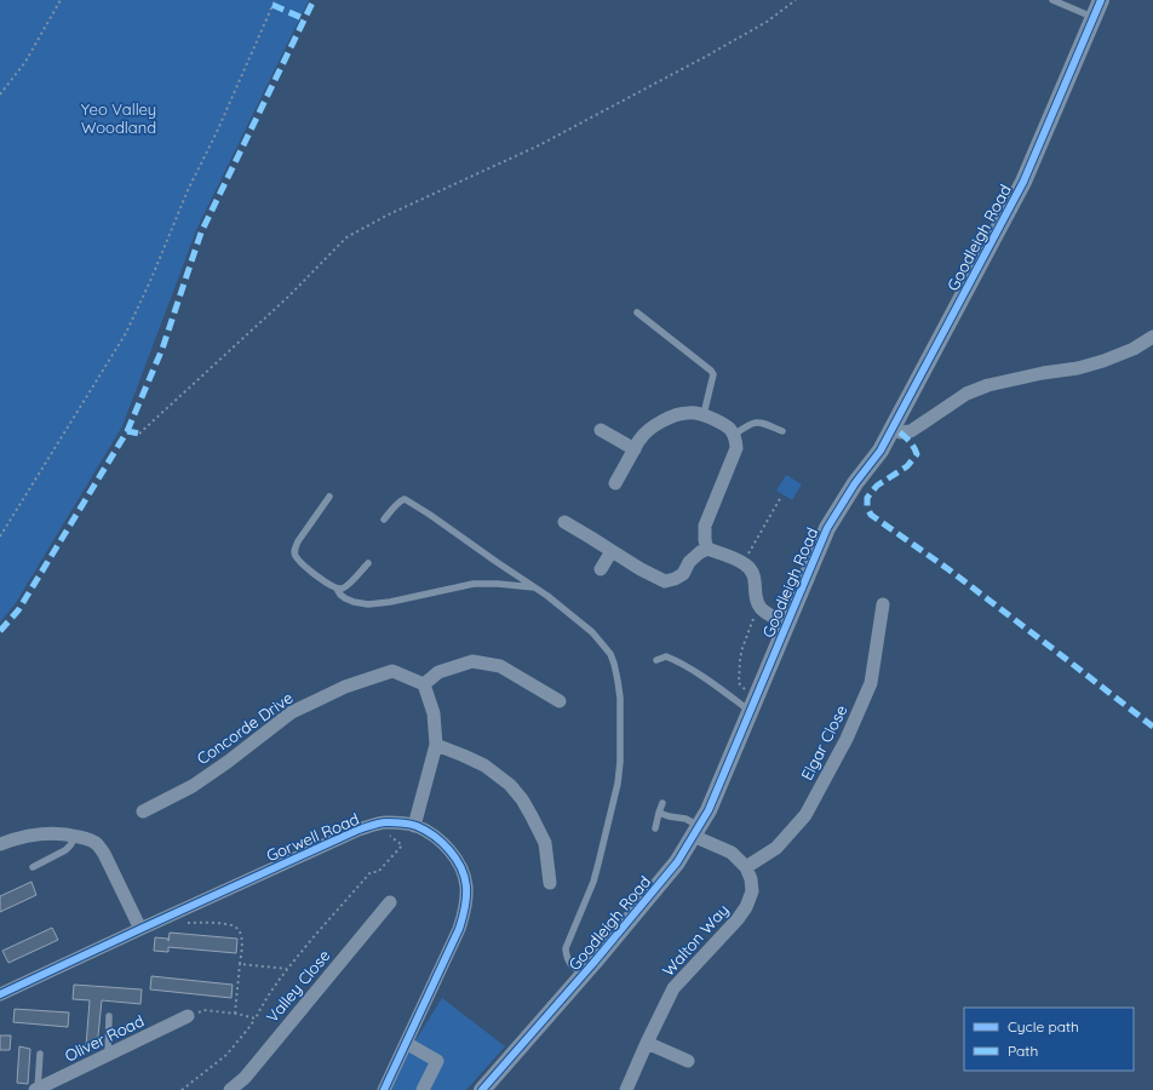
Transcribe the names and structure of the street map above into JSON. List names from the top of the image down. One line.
{"streets":{"street":["Goodleigh Road","Concorde Drive","Elgar Close","Gorwell Road","Walton Way","Valley Close","Oliver Road"]},"crossings":[["Elgar Close","Walton Way"]],"parks":["Yeo Valley Woodland"],"legend":["Cycle path","Path"]}
